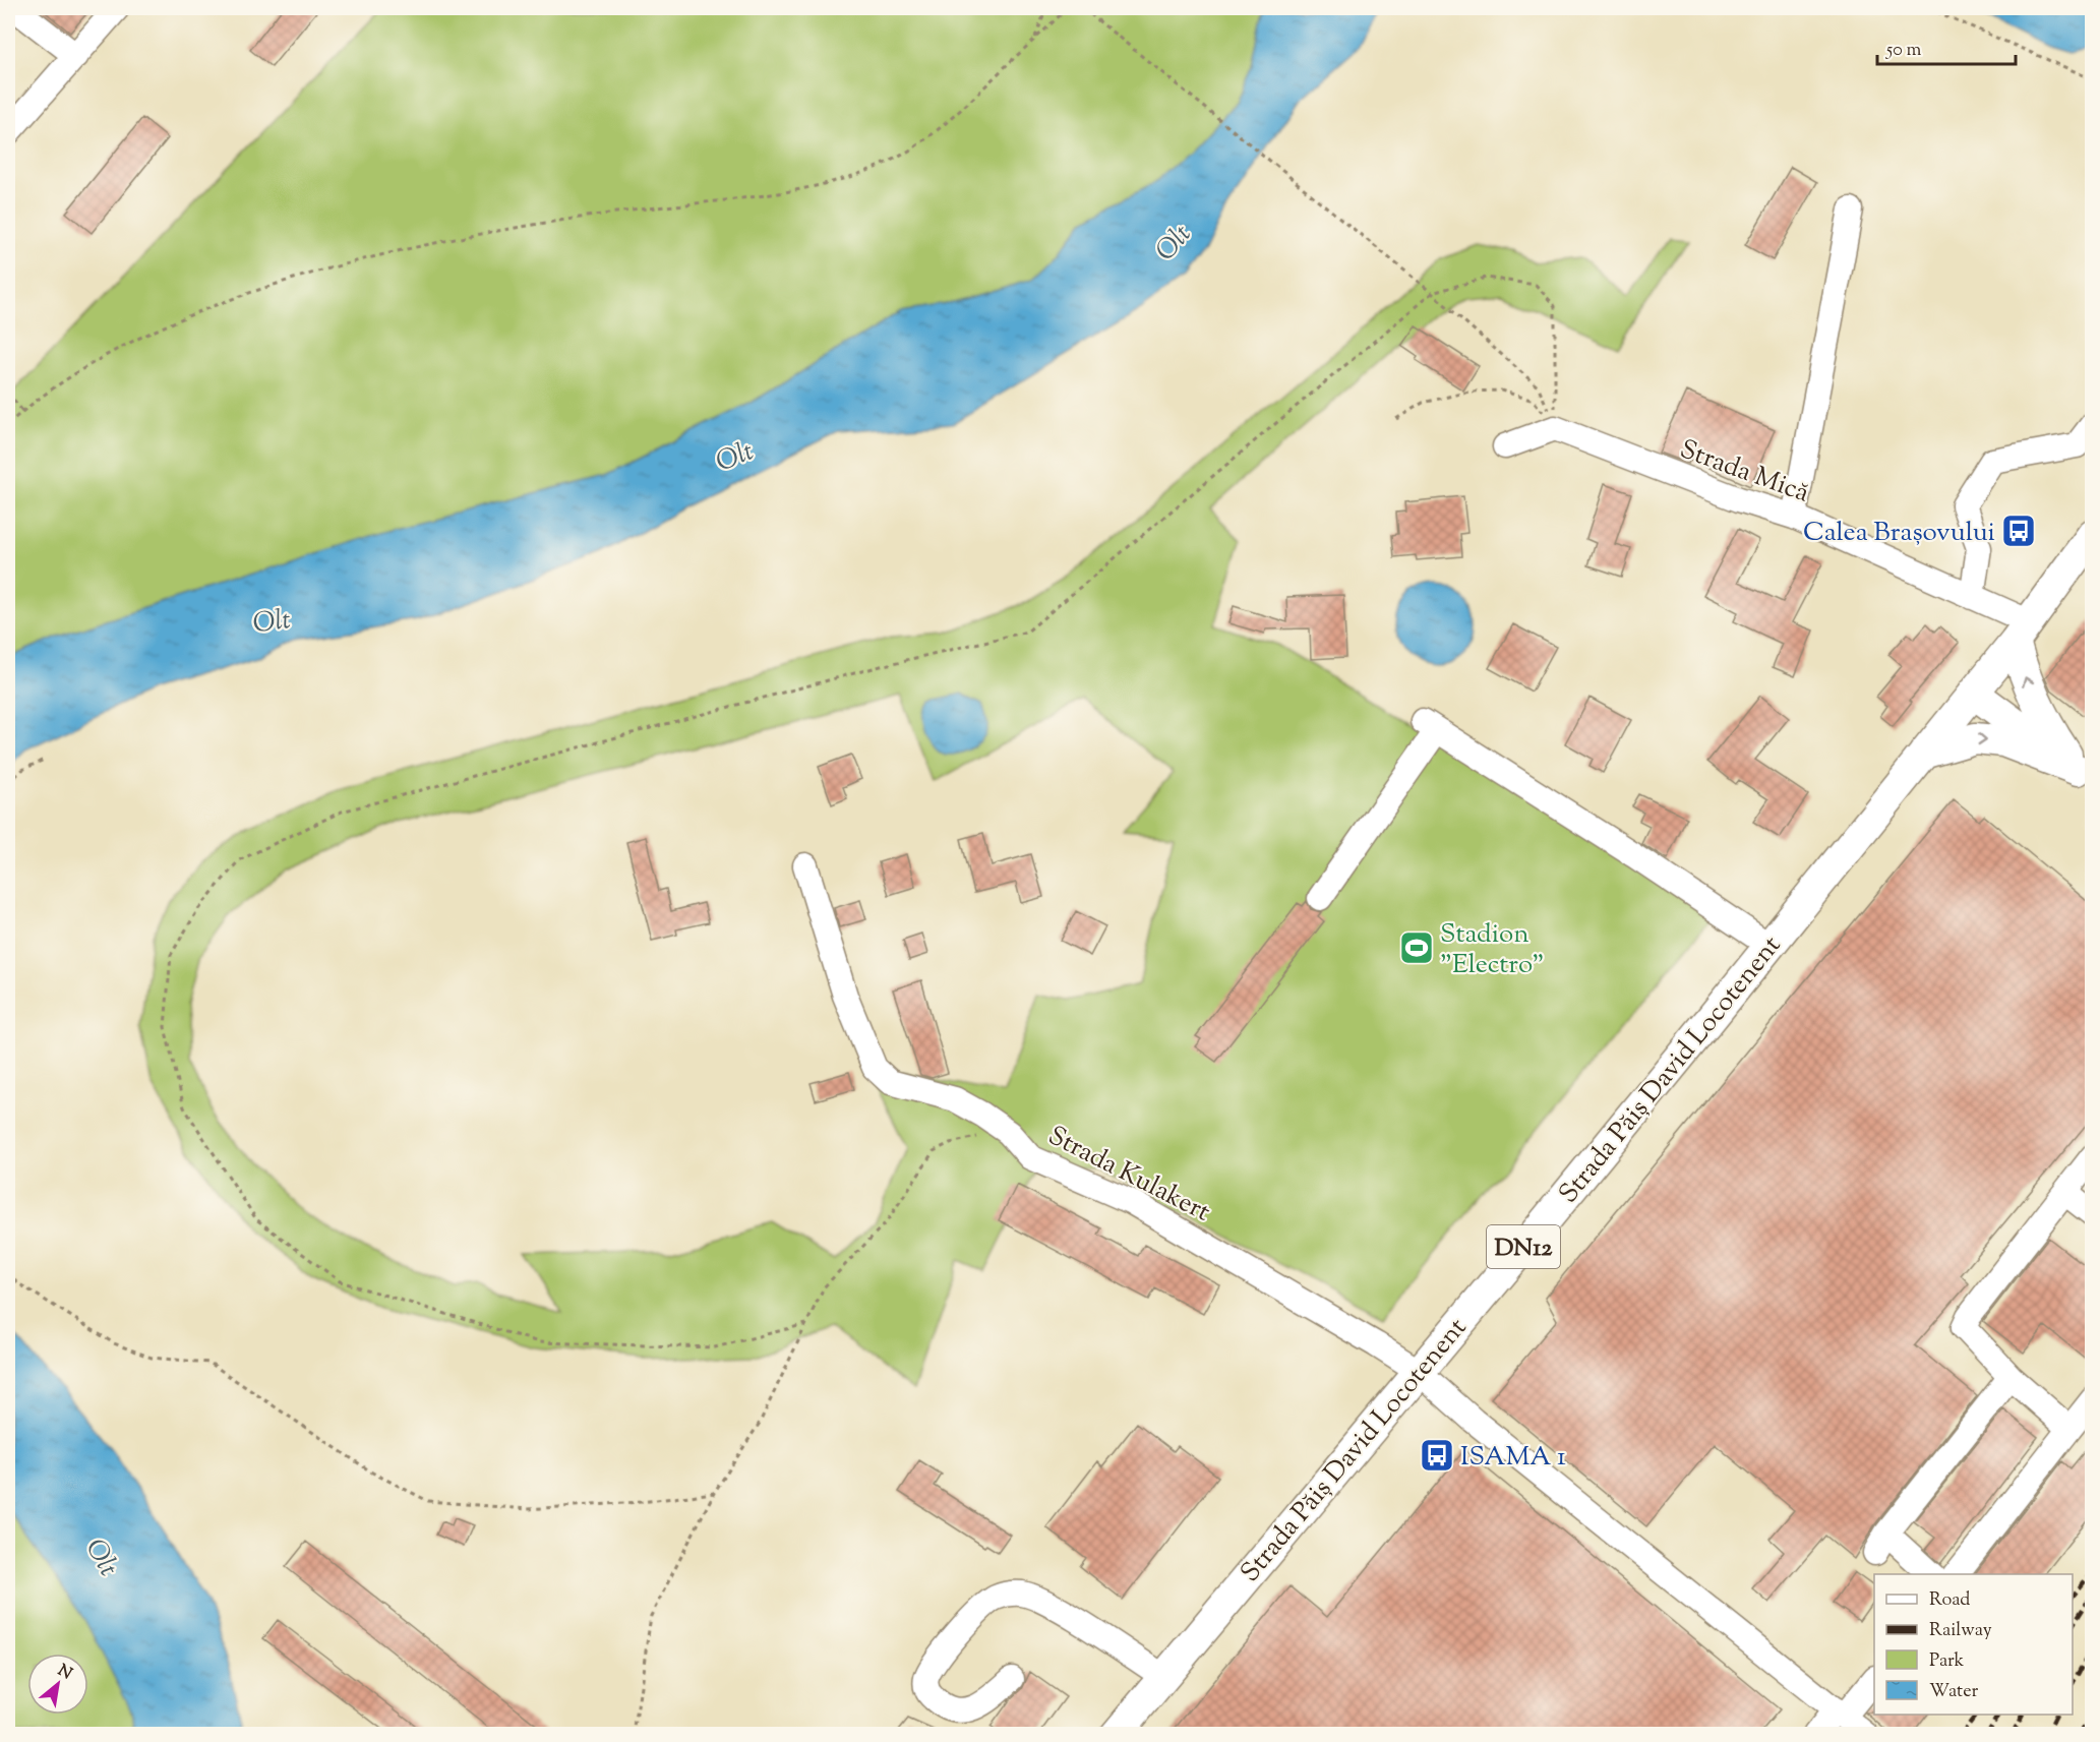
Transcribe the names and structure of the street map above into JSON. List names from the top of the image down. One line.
{"streets":{"main road":["Strada Păiș David Locotenent","DN12"],"street":["Strada Mică","Strada Kulakert"]},"crossings":[["Strada Mică","Strada Păiș David Locotenent"],["Strada Păiș David Locotenent","Strada Kulakert"]],"water":["Olt"],"places":{"bus stop":["Calea Brașovului","ISAMA 1"],"sports":["Stadion \"Electro\""]},"legend":["Road","Railway","Park","Water"],"scale_bar":"50 m","north":"top right"}
